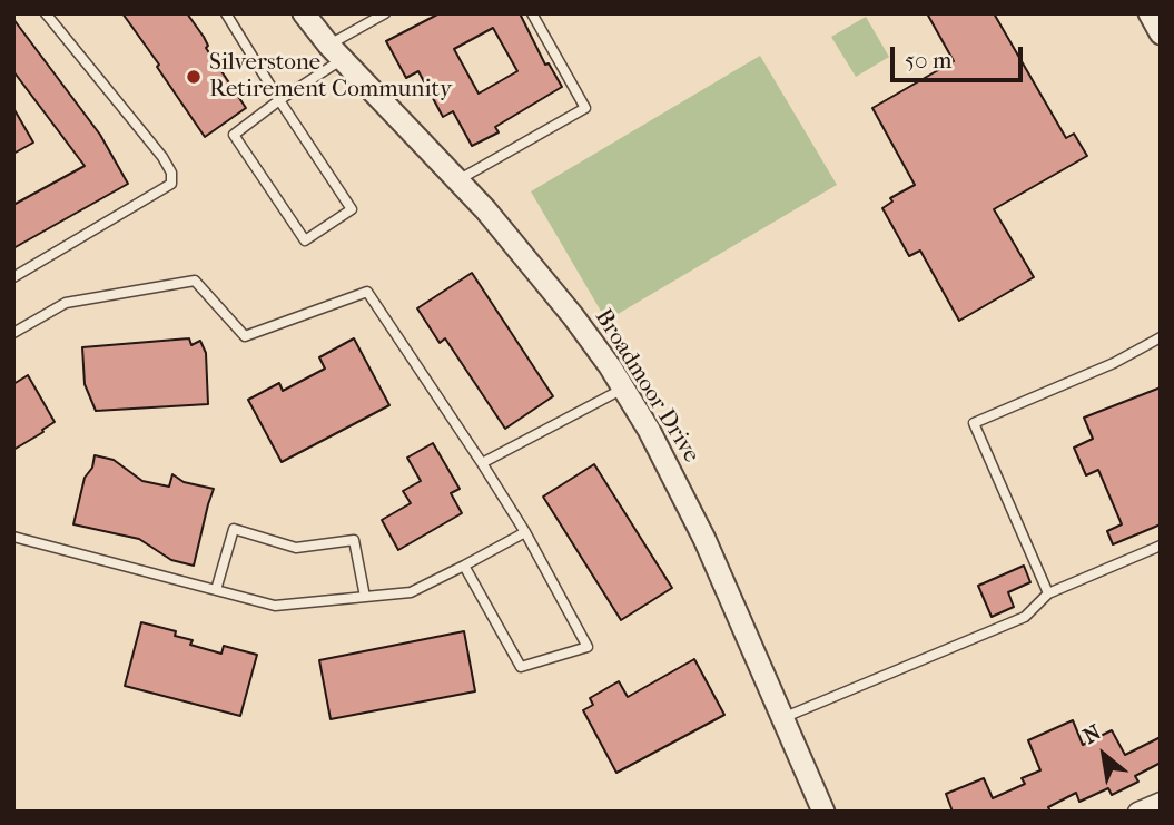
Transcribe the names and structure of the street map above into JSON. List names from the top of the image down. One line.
{"streets":{"street":["Broadmoor Drive"]},"places":["Silverstone Retirement Community"],"scale_bar":"50 m","north":"top left"}
